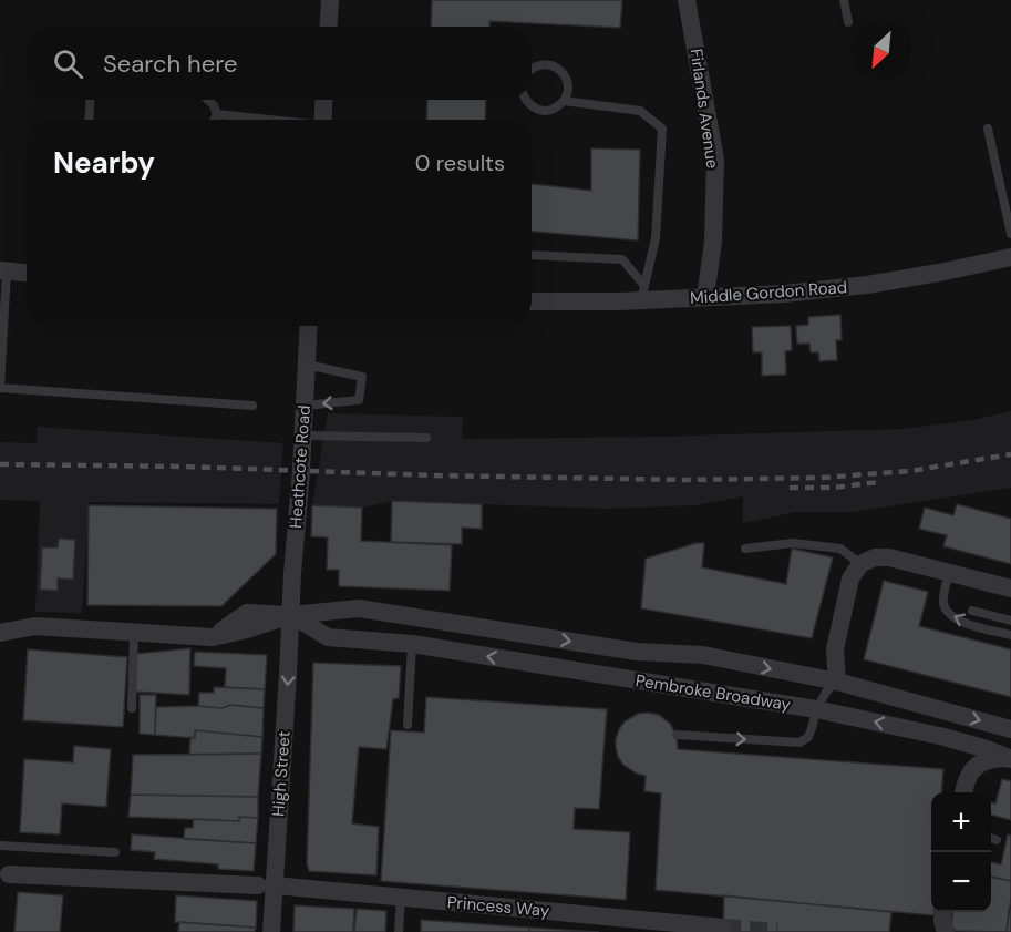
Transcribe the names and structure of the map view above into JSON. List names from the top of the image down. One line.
{"streets":{"street":["Firlands Avenue","Middle Gordon Road","Heathcote Road","Pembroke Broadway","High Street","Princess Way"]},"crossings":[["Firlands Avenue","Middle Gordon Road"],["Heathcote Road","Pembroke Broadway"],["Heathcote Road","High Street"],["Pembroke Broadway","High Street"],["High Street","Princess Way"]],"one_way":["High Street"],"north":"bottom left","page":{"search":"Search here","heading":["Nearby","0 results"],"map_buttons":["+","−"]}}
